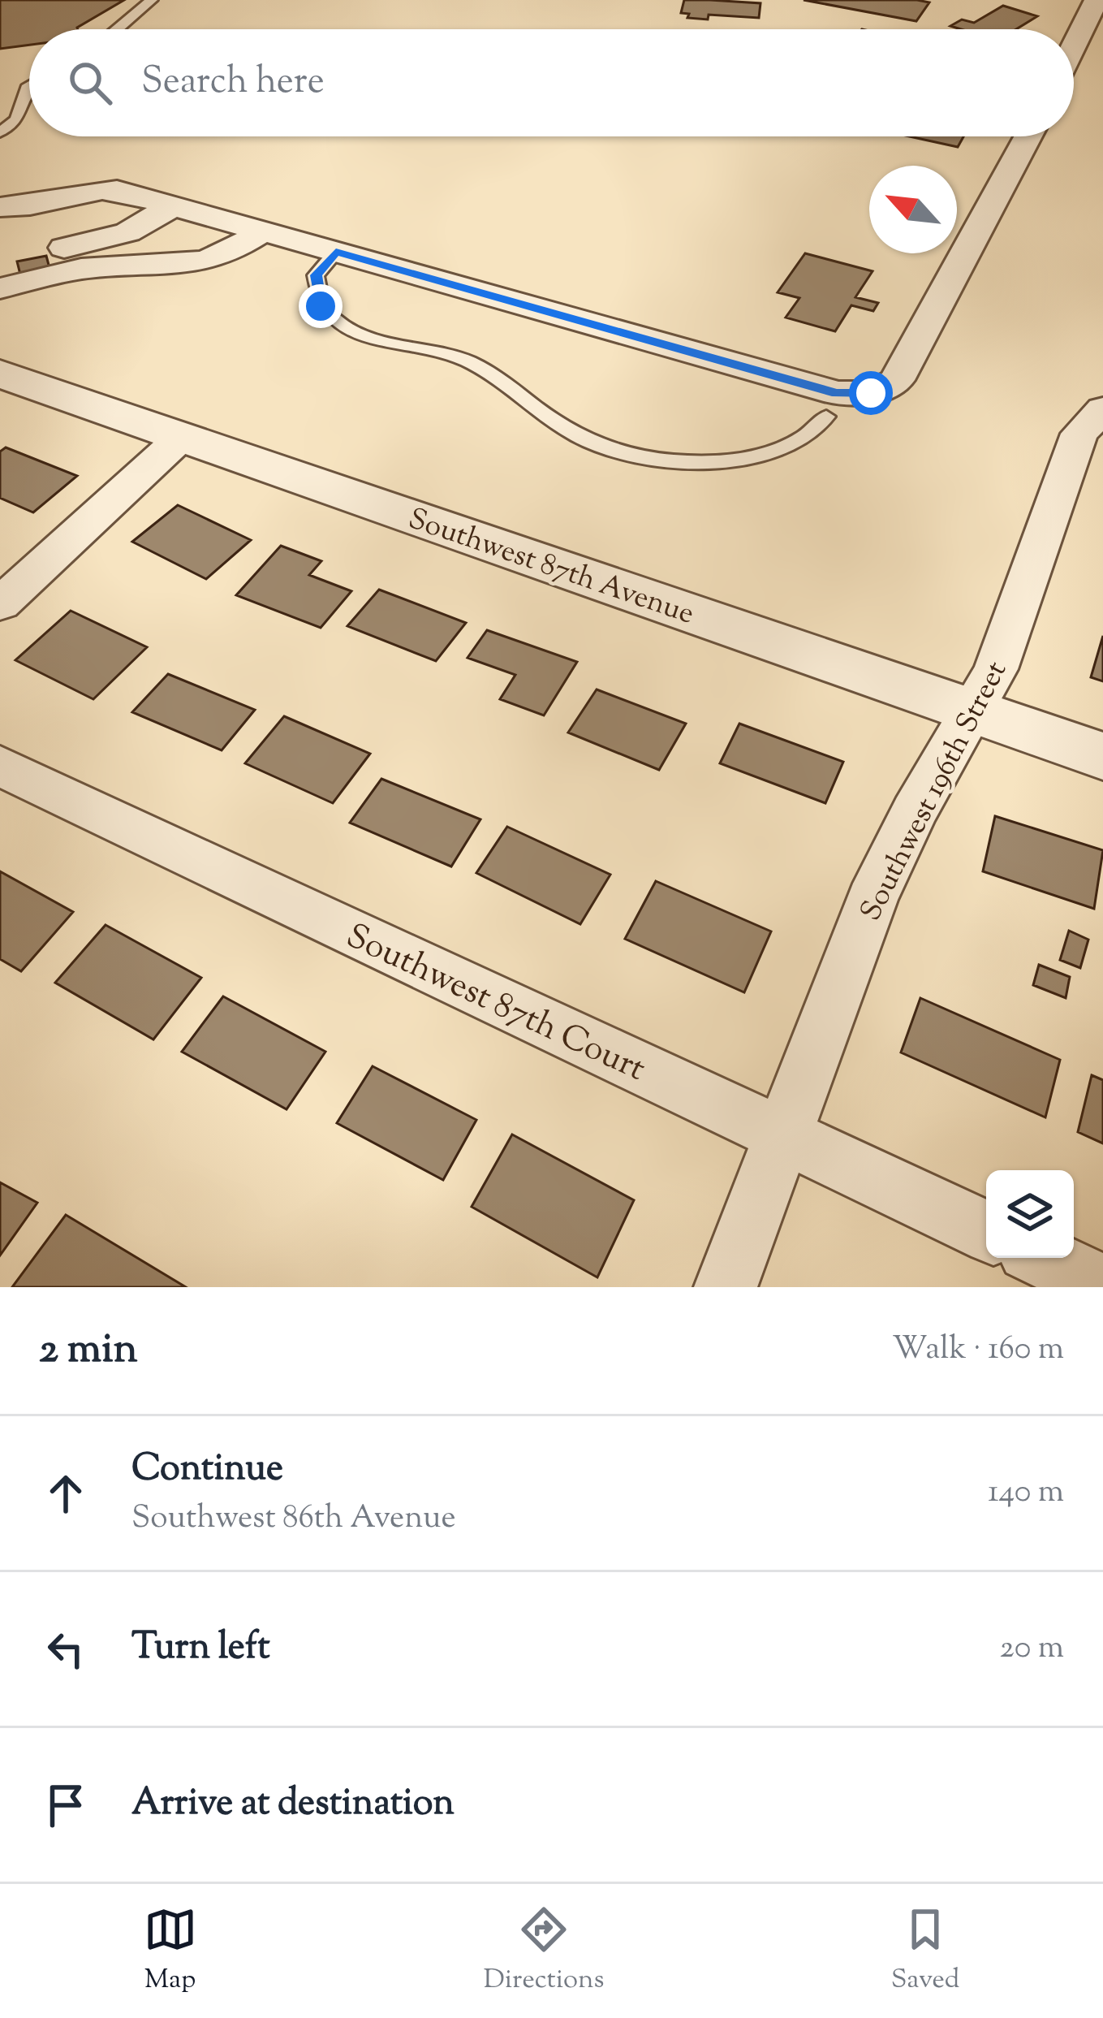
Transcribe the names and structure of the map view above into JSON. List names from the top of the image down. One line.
{"streets":{"street":["Southwest 87th Avenue","Southwest 196th Street","Southwest 87th Court"]},"crossings":[["Southwest 87th Avenue","Southwest 196th Street"],["Southwest 196th Street","Southwest 87th Court"]],"north":"top left","page":{"search":"Search here","heading":["2 min","Walk · 160 m"],"list":[["Continue","Southwest 86th Avenue","140 m"],["Turn left","20 m"],"Arrive at destination"],"nav":["Map","Directions","Saved"]}}
